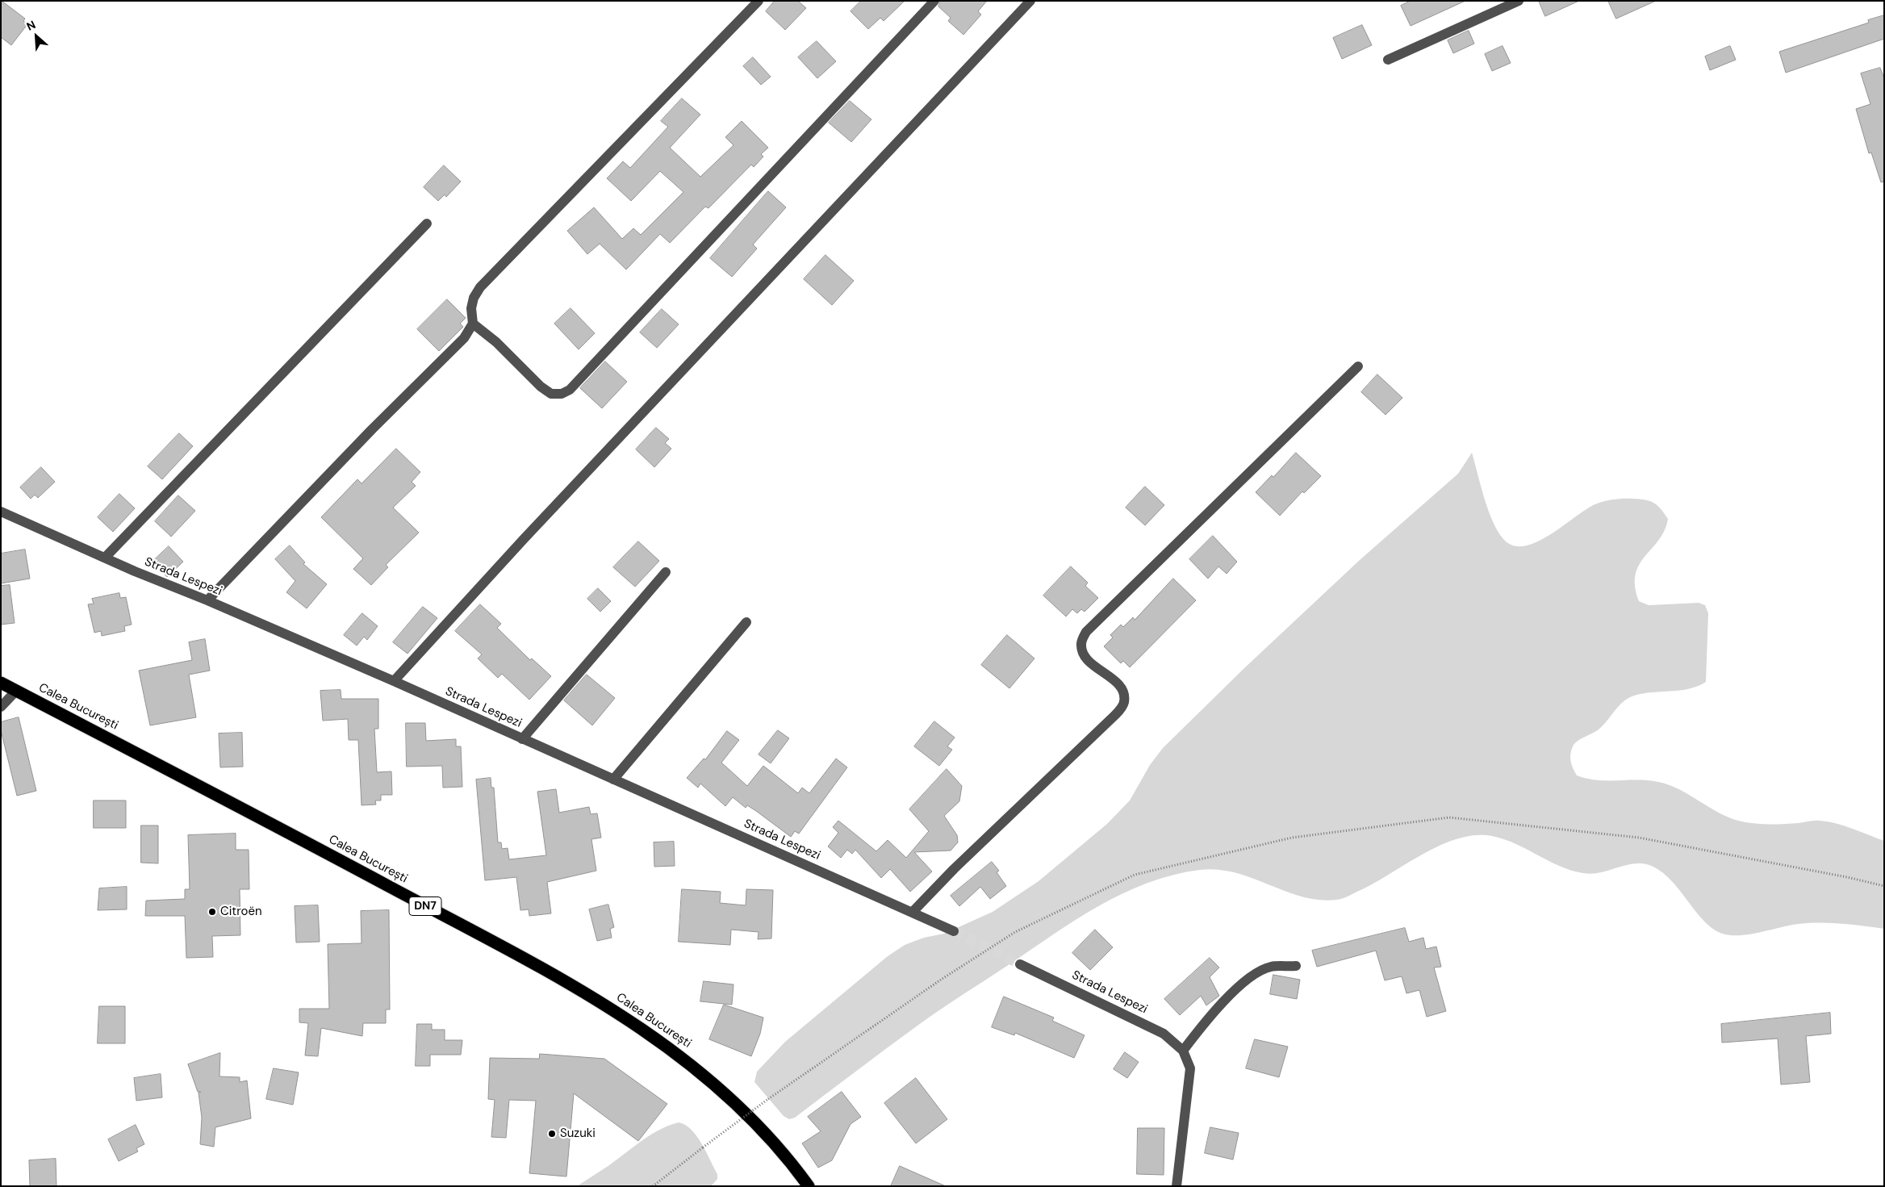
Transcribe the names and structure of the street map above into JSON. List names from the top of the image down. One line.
{"streets":{"highway":["Calea București","DN7"],"street":["Strada Lespezi"]},"places":["Citroën","Suzuki"],"north":"top left"}
